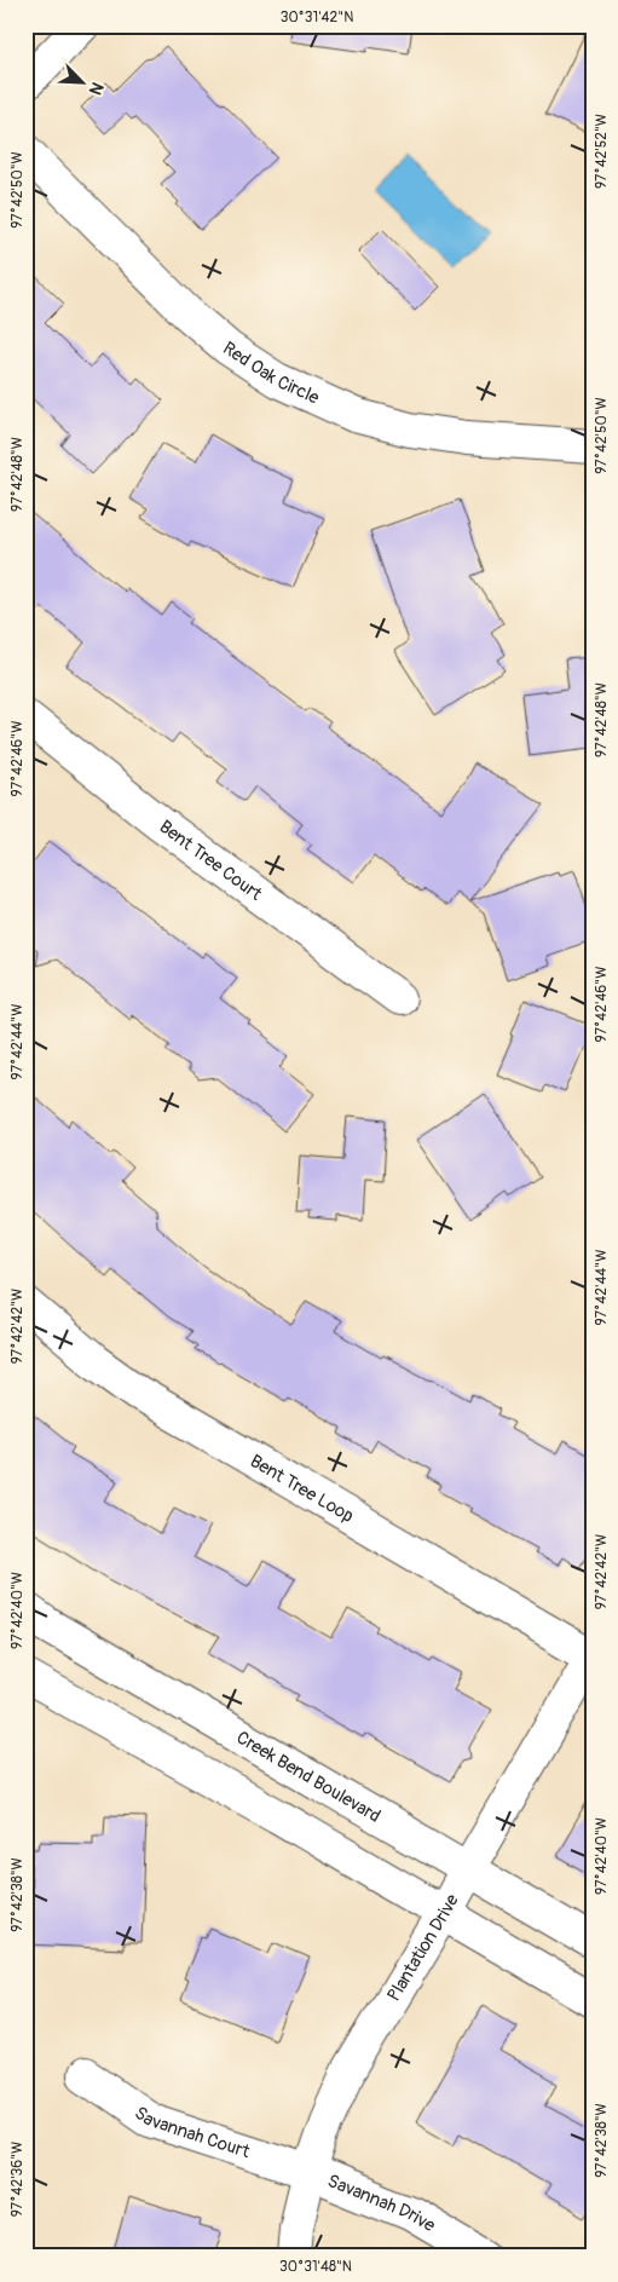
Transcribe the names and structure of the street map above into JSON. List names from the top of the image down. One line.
{"streets":{"street":["Red Oak Circle","Bent Tree Court","Bent Tree Loop","Creek Bend Boulevard","Plantation Drive","Savannah Court","Savannah Drive"]},"crossings":[["Bent Tree Loop","Plantation Drive"],["Creek Bend Boulevard","Plantation Drive"],["Plantation Drive","Savannah Court"],["Plantation Drive","Savannah Drive"],["Savannah Court","Savannah Drive"]],"north":"bottom right","coordinates":["30°31'42\"N","97°42'52\"W","97°42'50\"W","97°42'48\"W","97°42'46\"W","97°42'44\"W","97°42'42\"W","97°42'40\"W","97°42'38\"W","97°42'36\"W","30°31'48\"N"]}
